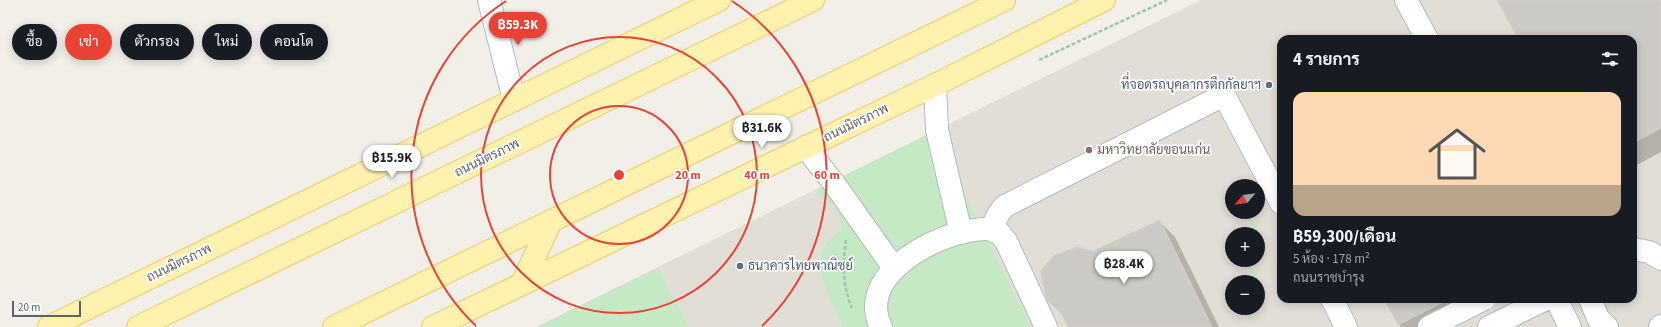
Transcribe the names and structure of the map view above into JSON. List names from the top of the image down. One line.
{"streets":{"main road":["ถนนมิตรภาพ"]},"places":["ที่จอดรถบุคลากรตึกกัลยาฯ","มหาวิทยาลัยขอนแก่น","ธนาคารไทยพาณิชย์"],"scale_bar":"20 m","north":"bottom left","page":{"price":["฿59.3K","฿31.6K","฿15.9K","฿28.4K"],"chip":["ซื้อ","เช่า","ตัวกรอง","ใหม่","คอนโด"],"heading":"4 รายการ","list":[{"name":"฿59,300/เดือน","note":"5 ห้อง · 178 m² · ถนนราชบำรุง"}],"map_buttons":["+","−"],"scale":"20 m"},"rings":["20 m","40 m","60 m"]}
